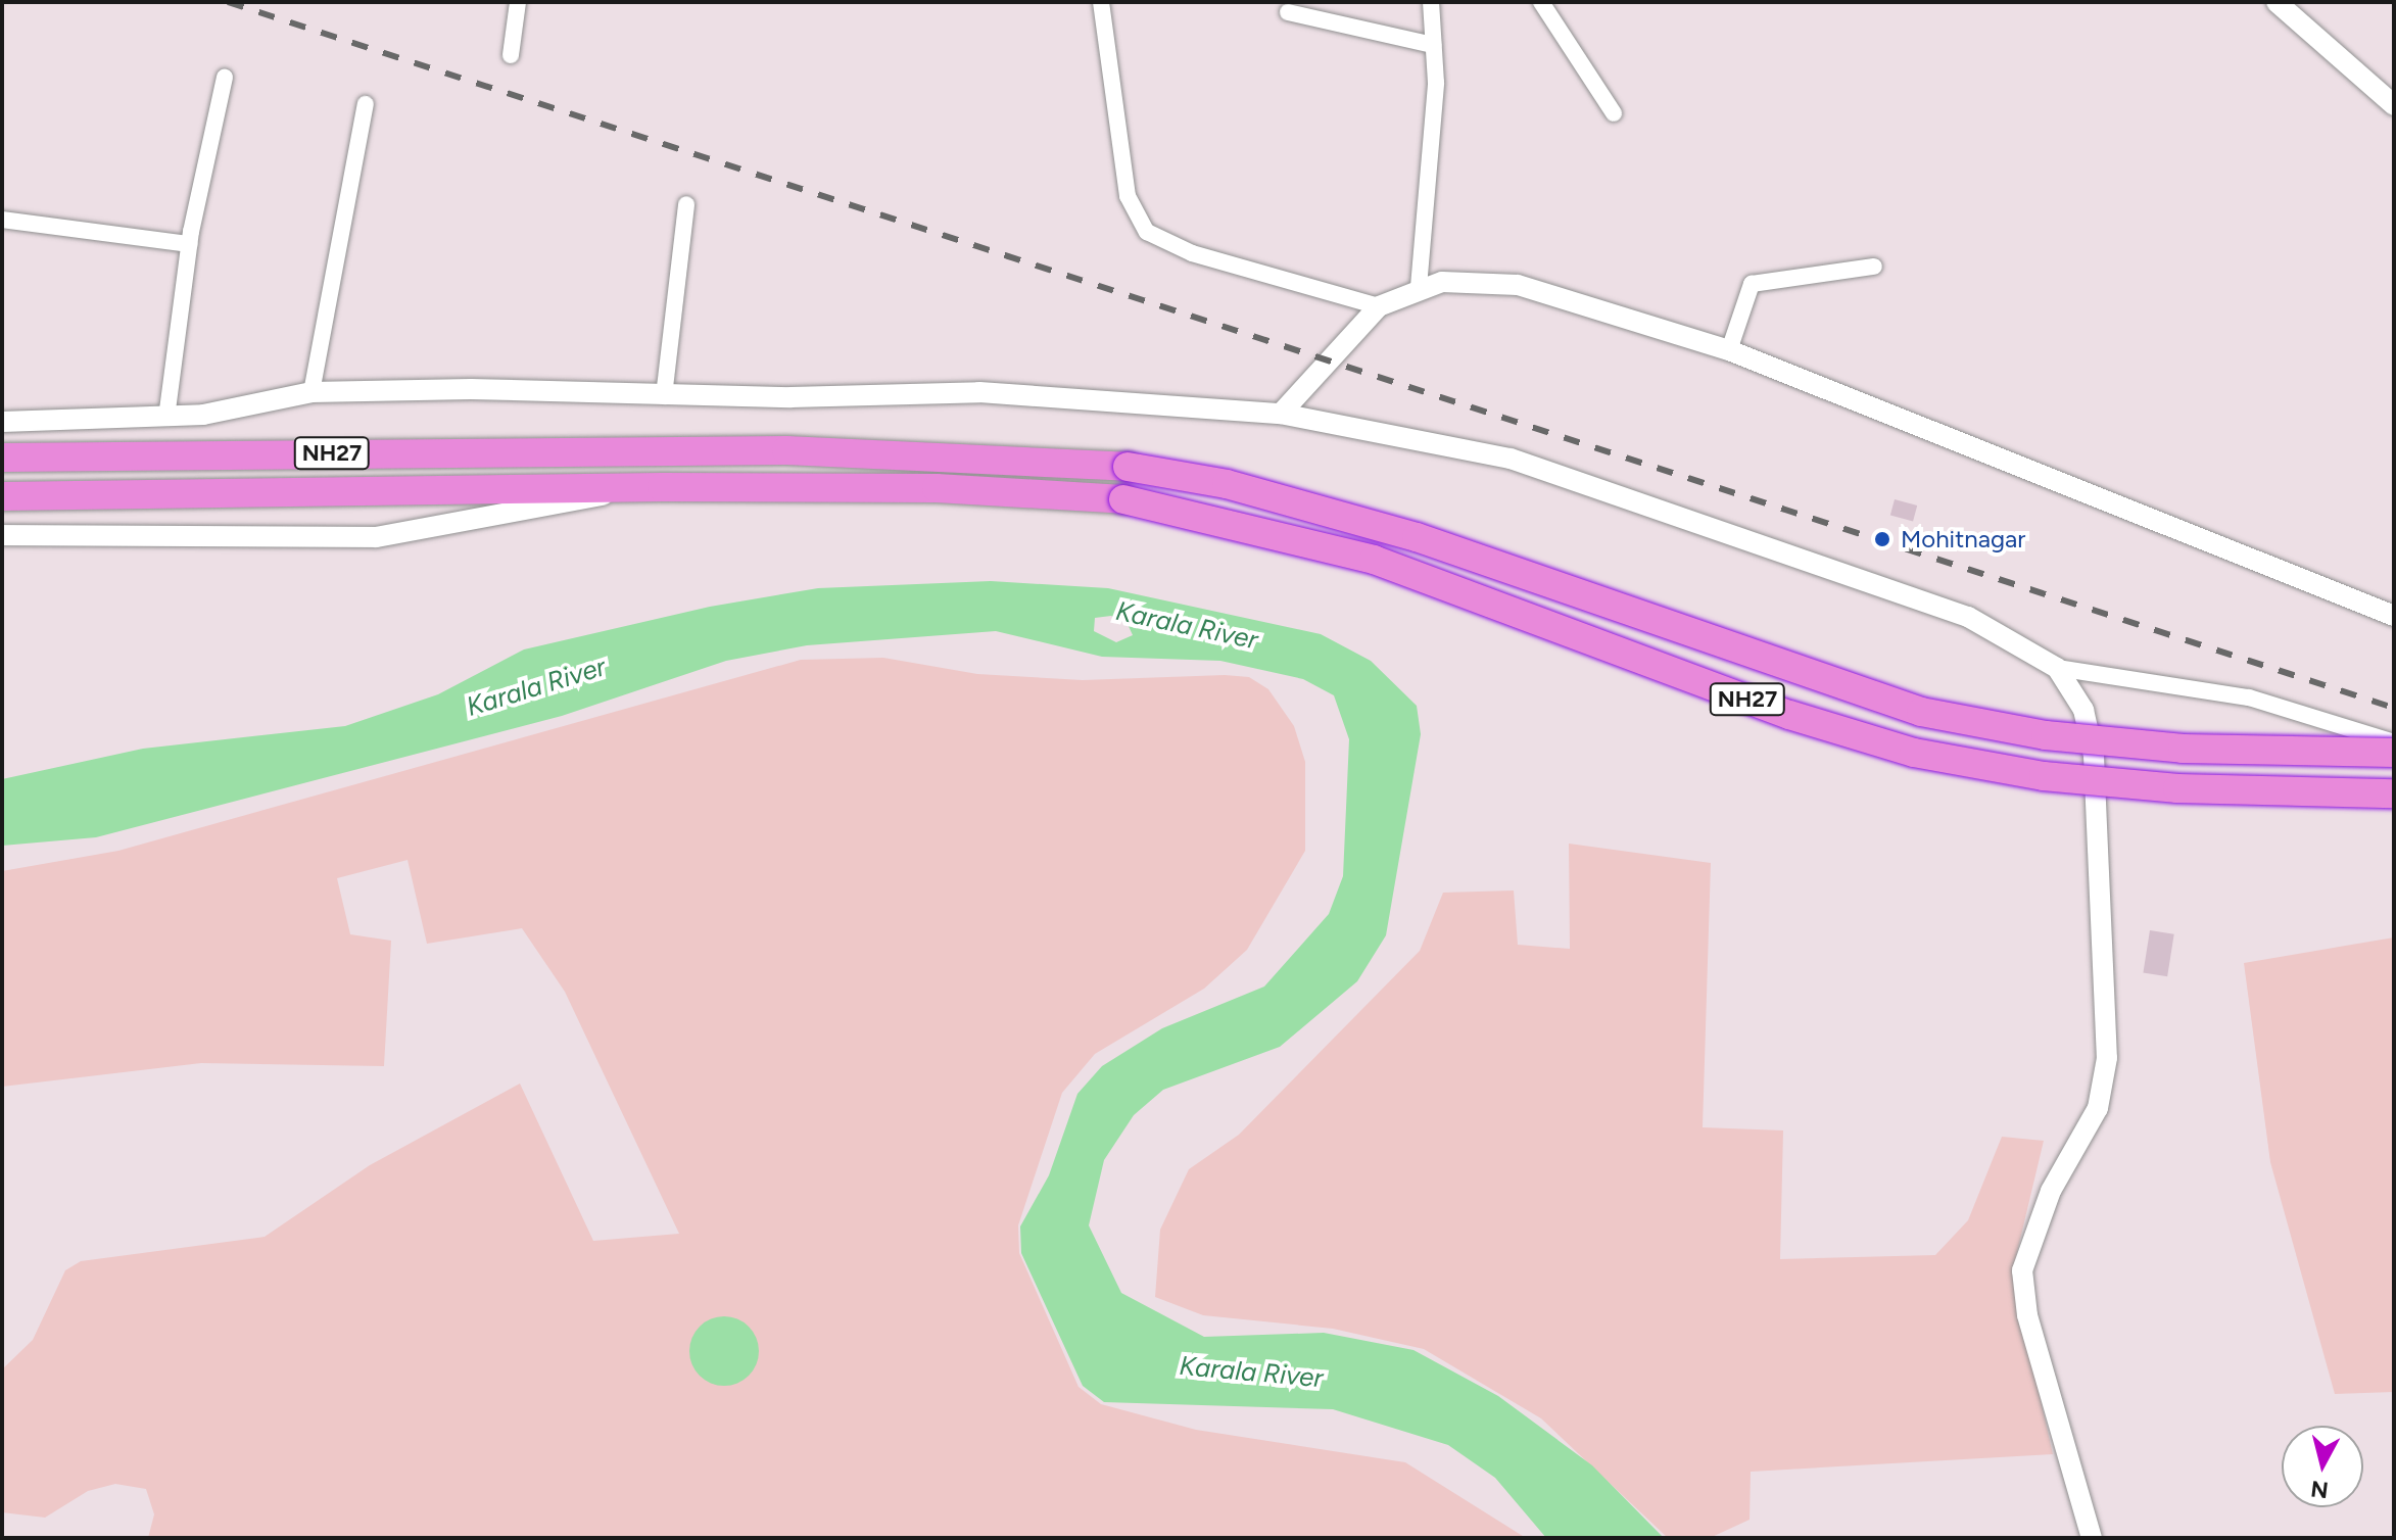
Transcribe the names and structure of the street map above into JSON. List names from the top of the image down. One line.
{"streets":{"highway":["NH27"]},"water":["Karala River"],"places":["Mohitnagar"],"north":"bottom"}
